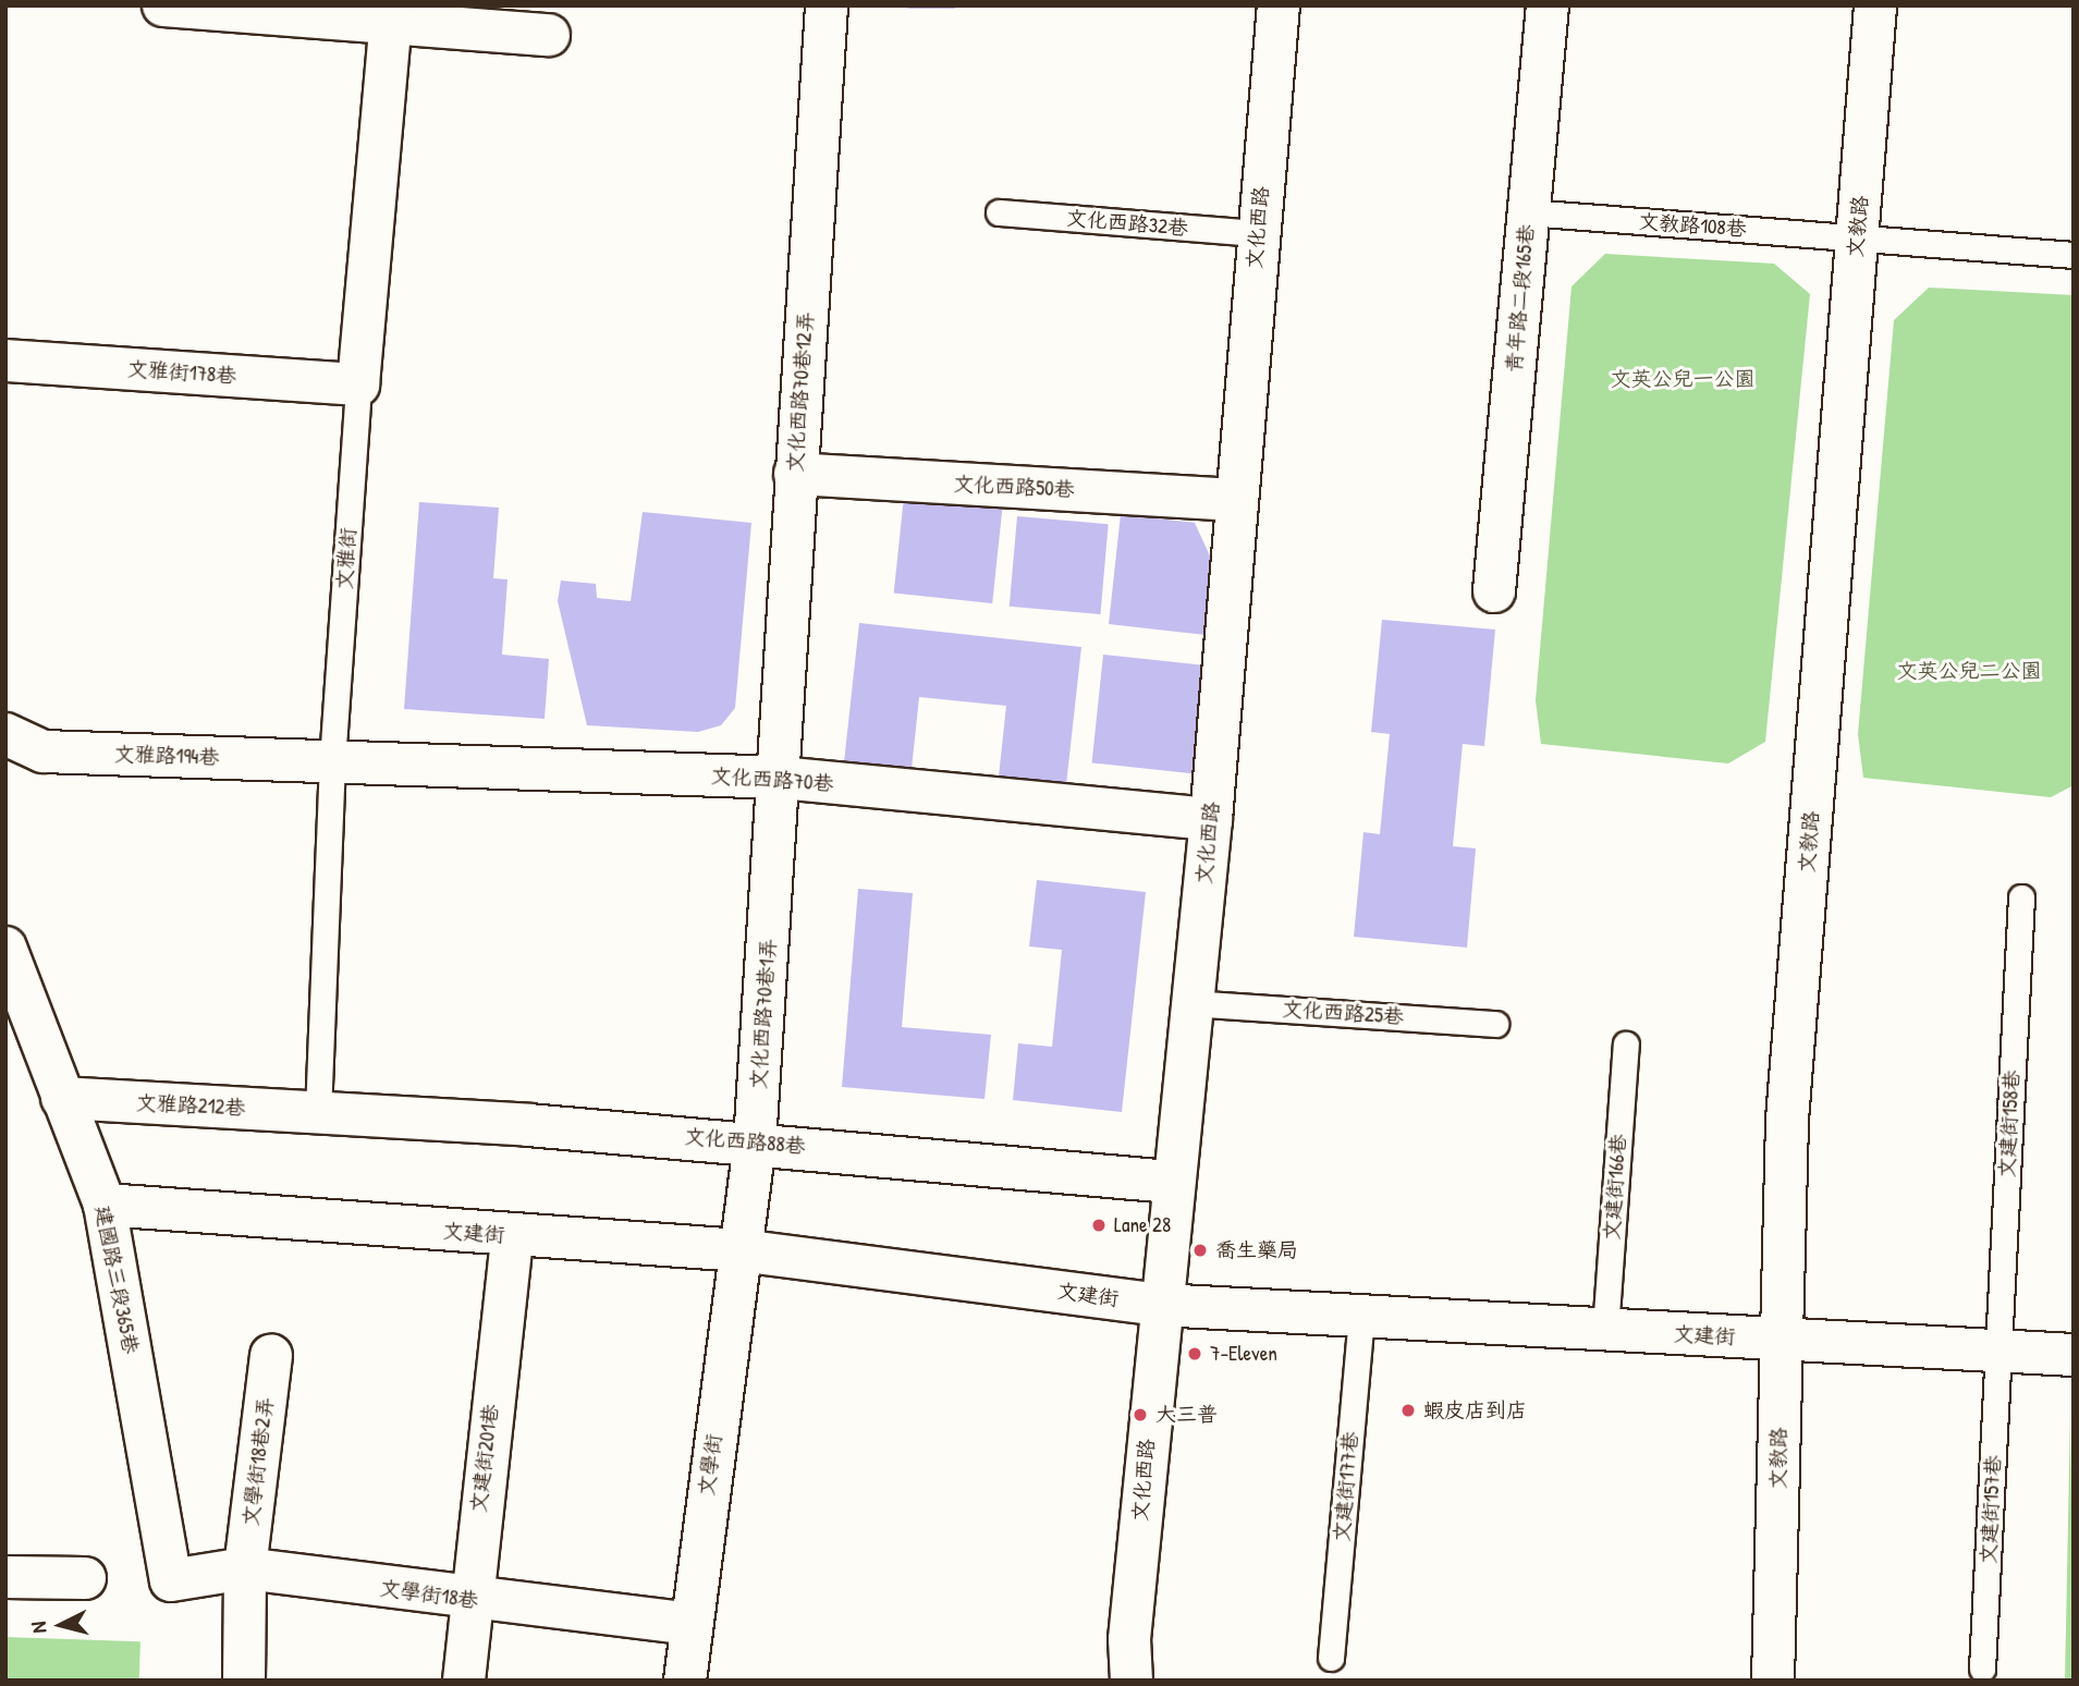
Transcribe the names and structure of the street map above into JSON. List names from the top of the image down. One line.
{"streets":{"street":["文教路","文化西路","青年路二段165巷","文雅街178巷","文化西路70巷12弄","文化西路50巷","文雅街","文雅路194巷","文化西路70巷","文化西路70巷1弄","文雅路212巷","文化西路88巷","文建街","建國路三段365巷","文建街201巷","文學街18巷2弄","文學街","文學街18巷"],"lane":["文化西路32巷","文教路108巷","文化西路25巷","文建街158巷","文建街166巷","文建街177巷","文建街157巷"]},"crossings":[["文化西路32巷","文化西路"],["文教路108巷","文教路"],["文教路108巷","青年路二段165巷"],["文教路","文建街"],["文化西路","文化西路50巷"],["文化西路","文化西路70巷"],["文化西路","文化西路25巷"],["文化西路","文化西路88巷"],["文化西路","文建街"],["文雅街178巷","文雅街"],["文化西路70巷12弄","文化西路50巷"],["文化西路70巷12弄","文化西路70巷"],["文化西路70巷12弄","文化西路70巷1弄"],["文雅街","文雅路194巷"],["文雅街","文化西路70巷"],["文雅街","文雅路212巷"],["文雅街","文化西路88巷"],["文雅路194巷","文化西路70巷"],["文化西路70巷","文化西路70巷1弄"],["文化西路70巷1弄","文化西路88巷"],["文化西路70巷1弄","文建街"],["文化西路70巷1弄","文學街"],["文雅路212巷","文化西路88巷"],["文雅路212巷","建國路三段365巷"],["文建街158巷","文建街"],["文建街158巷","文建街157巷"],["文建街166巷","文建街"],["文建街","建國路三段365巷"],["文建街","文建街201巷"],["文建街","文學街"],["文建街","文建街177巷"],["文建街","文建街157巷"],["建國路三段365巷","文學街18巷"],["文建街201巷","文學街18巷"],["文學街18巷2弄","文學街18巷"],["文學街","文學街18巷"]],"parks":["文英公兒一公園","文英公兒二公園"],"places":["Lane 28","喬生藥局","7-Eleven","蝦皮店到店","大三普"],"north":"left"}
